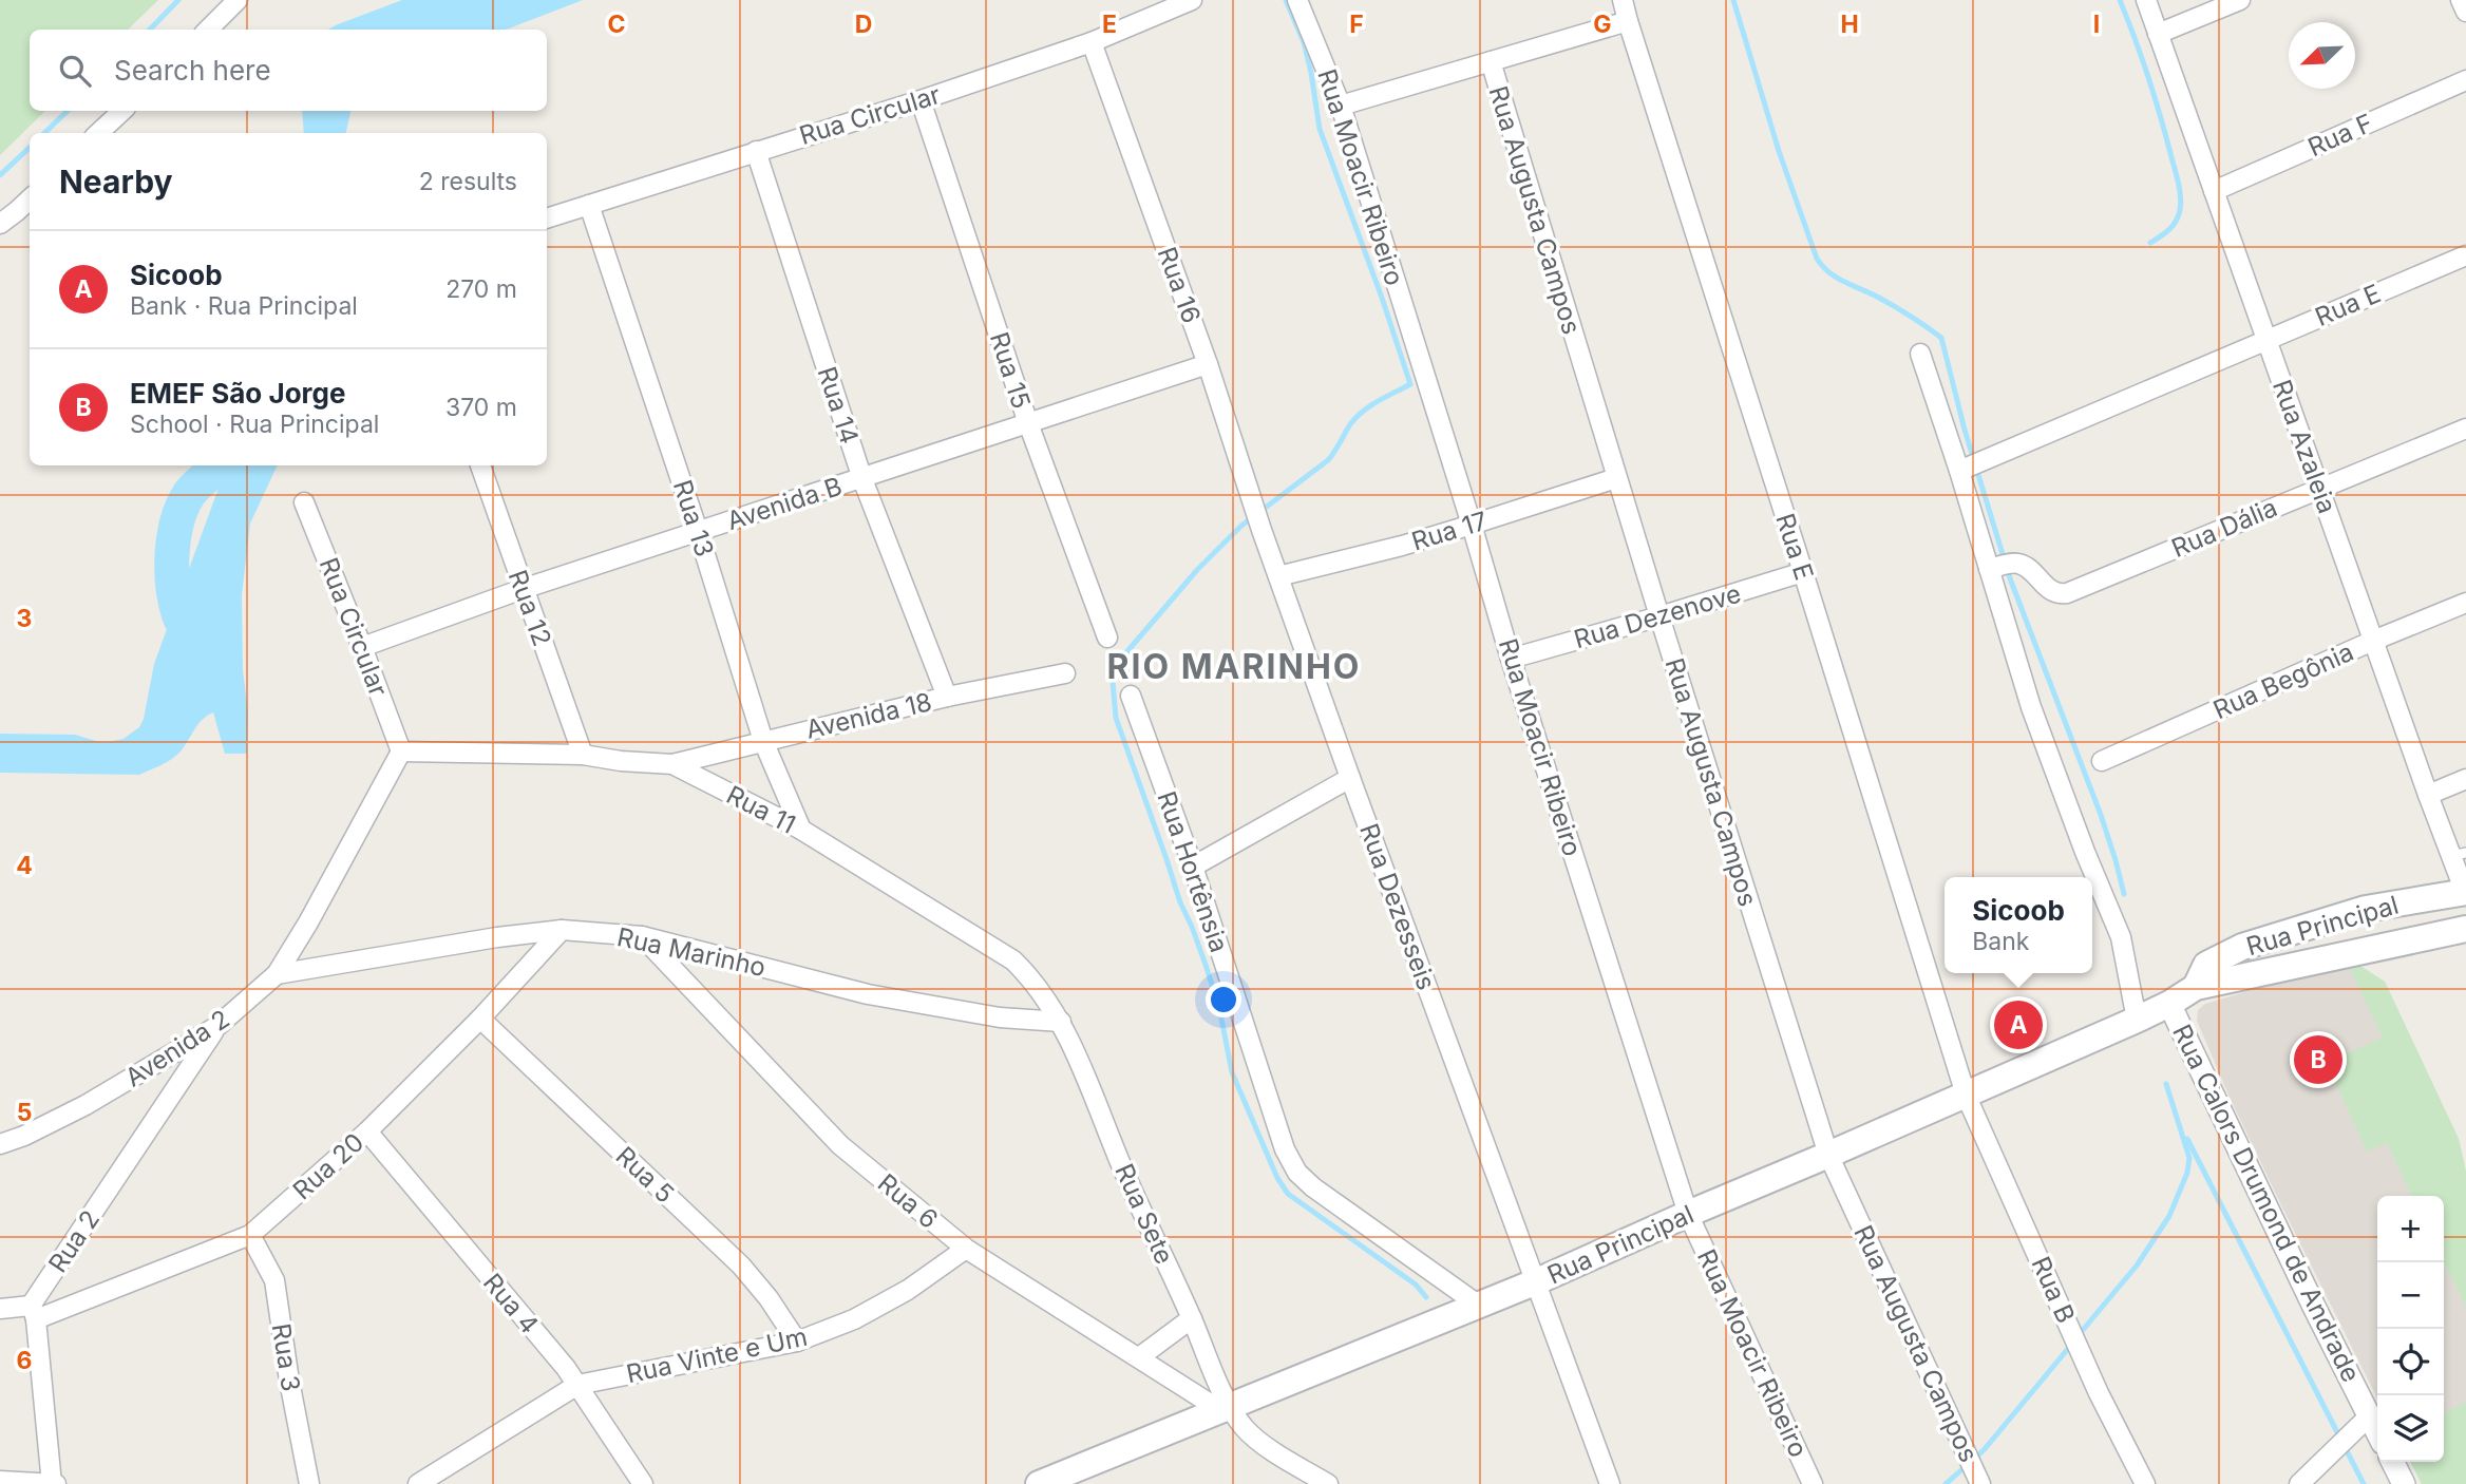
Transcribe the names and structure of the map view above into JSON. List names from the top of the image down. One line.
{"streets":{"main road":["Rua Principal"],"street":["Rua Circular","Rua F","Rua Moacir Ribeiro","Rua Augusta Campos","Rua 16","Rua E","Rua 15","Rua 14","Rua Azaleia","Avenida B","Rua 13","Rua Dália","Rua 17","Rua 12","Rua Dezenove","Rua Begônia","Avenida 18","Rua 11","Rua Hortênsia","Rua Dezesseis","Rua Marinho","Avenida 2","Rua 20","Rua 5","Rua 6","Rua Calors Drumond de Andrade","Rua Sete","Rua 2","Rua B","Rua 4","Rua Vinte e Um","Rua 3"]},"crossings":[["Rua Circular","Rua 16"],["Rua Circular","Rua 15"],["Rua Circular","Rua 14"],["Rua Circular","Avenida B"],["Rua Circular","Rua 13"],["Rua Circular","Rua 11"],["Rua Circular","Avenida 2"],["Rua F","Rua Azaleia"],["Rua Moacir Ribeiro","Rua Augusta Campos"],["Rua Moacir Ribeiro","Rua 17"],["Rua Moacir Ribeiro","Rua Dezenove"],["Rua Moacir Ribeiro","Rua Principal"],["Rua Augusta Campos","Rua E"],["Rua Augusta Campos","Rua 17"],["Rua Augusta Campos","Rua Dezenove"],["Rua Augusta Campos","Rua Principal"],["Rua 16","Avenida B"],["Rua 16","Rua Dezesseis"],["Rua E","Rua Azaleia"],["Rua E","Rua Dezenove"],["Rua E","Rua Principal"],["Rua E","Rua B"],["Rua 15","Avenida B"],["Rua 14","Avenida B"],["Rua 14","Avenida 18"],["Rua Azaleia","Rua Dália"],["Rua Azaleia","Rua Begônia"],["Rua Azaleia","Rua Principal"],["Avenida B","Rua 13"],["Avenida B","Rua 12"],["Rua 13","Avenida 18"],["Rua 13","Rua 11"],["Rua 17","Rua Dezesseis"],["Rua 12","Rua 11"],["Avenida 18","Rua 11"],["Rua 11","Rua Marinho"],["Rua 11","Avenida 2"],["Rua 11","Rua Sete"],["Rua Hortênsia","Rua Principal"],["Rua Dezesseis","Rua Principal"],["Rua Principal","Rua 6"],["Rua Principal","Rua Calors Drumond de Andrade"],["Rua Principal","Rua Sete"],["Rua Principal","Rua B"],["Rua Marinho","Avenida 2"],["Rua Marinho","Rua 20"],["Rua Marinho","Rua 6"],["Rua Marinho","Rua Sete"],["Avenida 2","Rua 2"],["Rua 20","Rua 5"],["Rua 20","Rua 2"],["Rua 20","Rua 4"],["Rua 20","Rua 3"],["Rua 5","Rua Vinte e Um"],["Rua 6","Rua Sete"],["Rua 6","Rua Vinte e Um"],["Rua 4","Rua Vinte e Um"]],"districts":["RIO MARINHO"],"north":"bottom left","page":{"search":"Search here","heading":["Nearby","2 results"],"list":[{"mark":"A","name":"Sicoob","note":"Bank · Rua Principal","value":"270 m"},{"mark":"B","name":"EMEF São Jorge","note":"School · Rua Principal","value":"370 m"}],"popup":["Sicoob","Bank"],"pins":["A","B"],"map_buttons":["+","−"]},"grid":{"columns":["C","D","E","F","G","H","I"],"rows":["3","4","5","6"]}}
